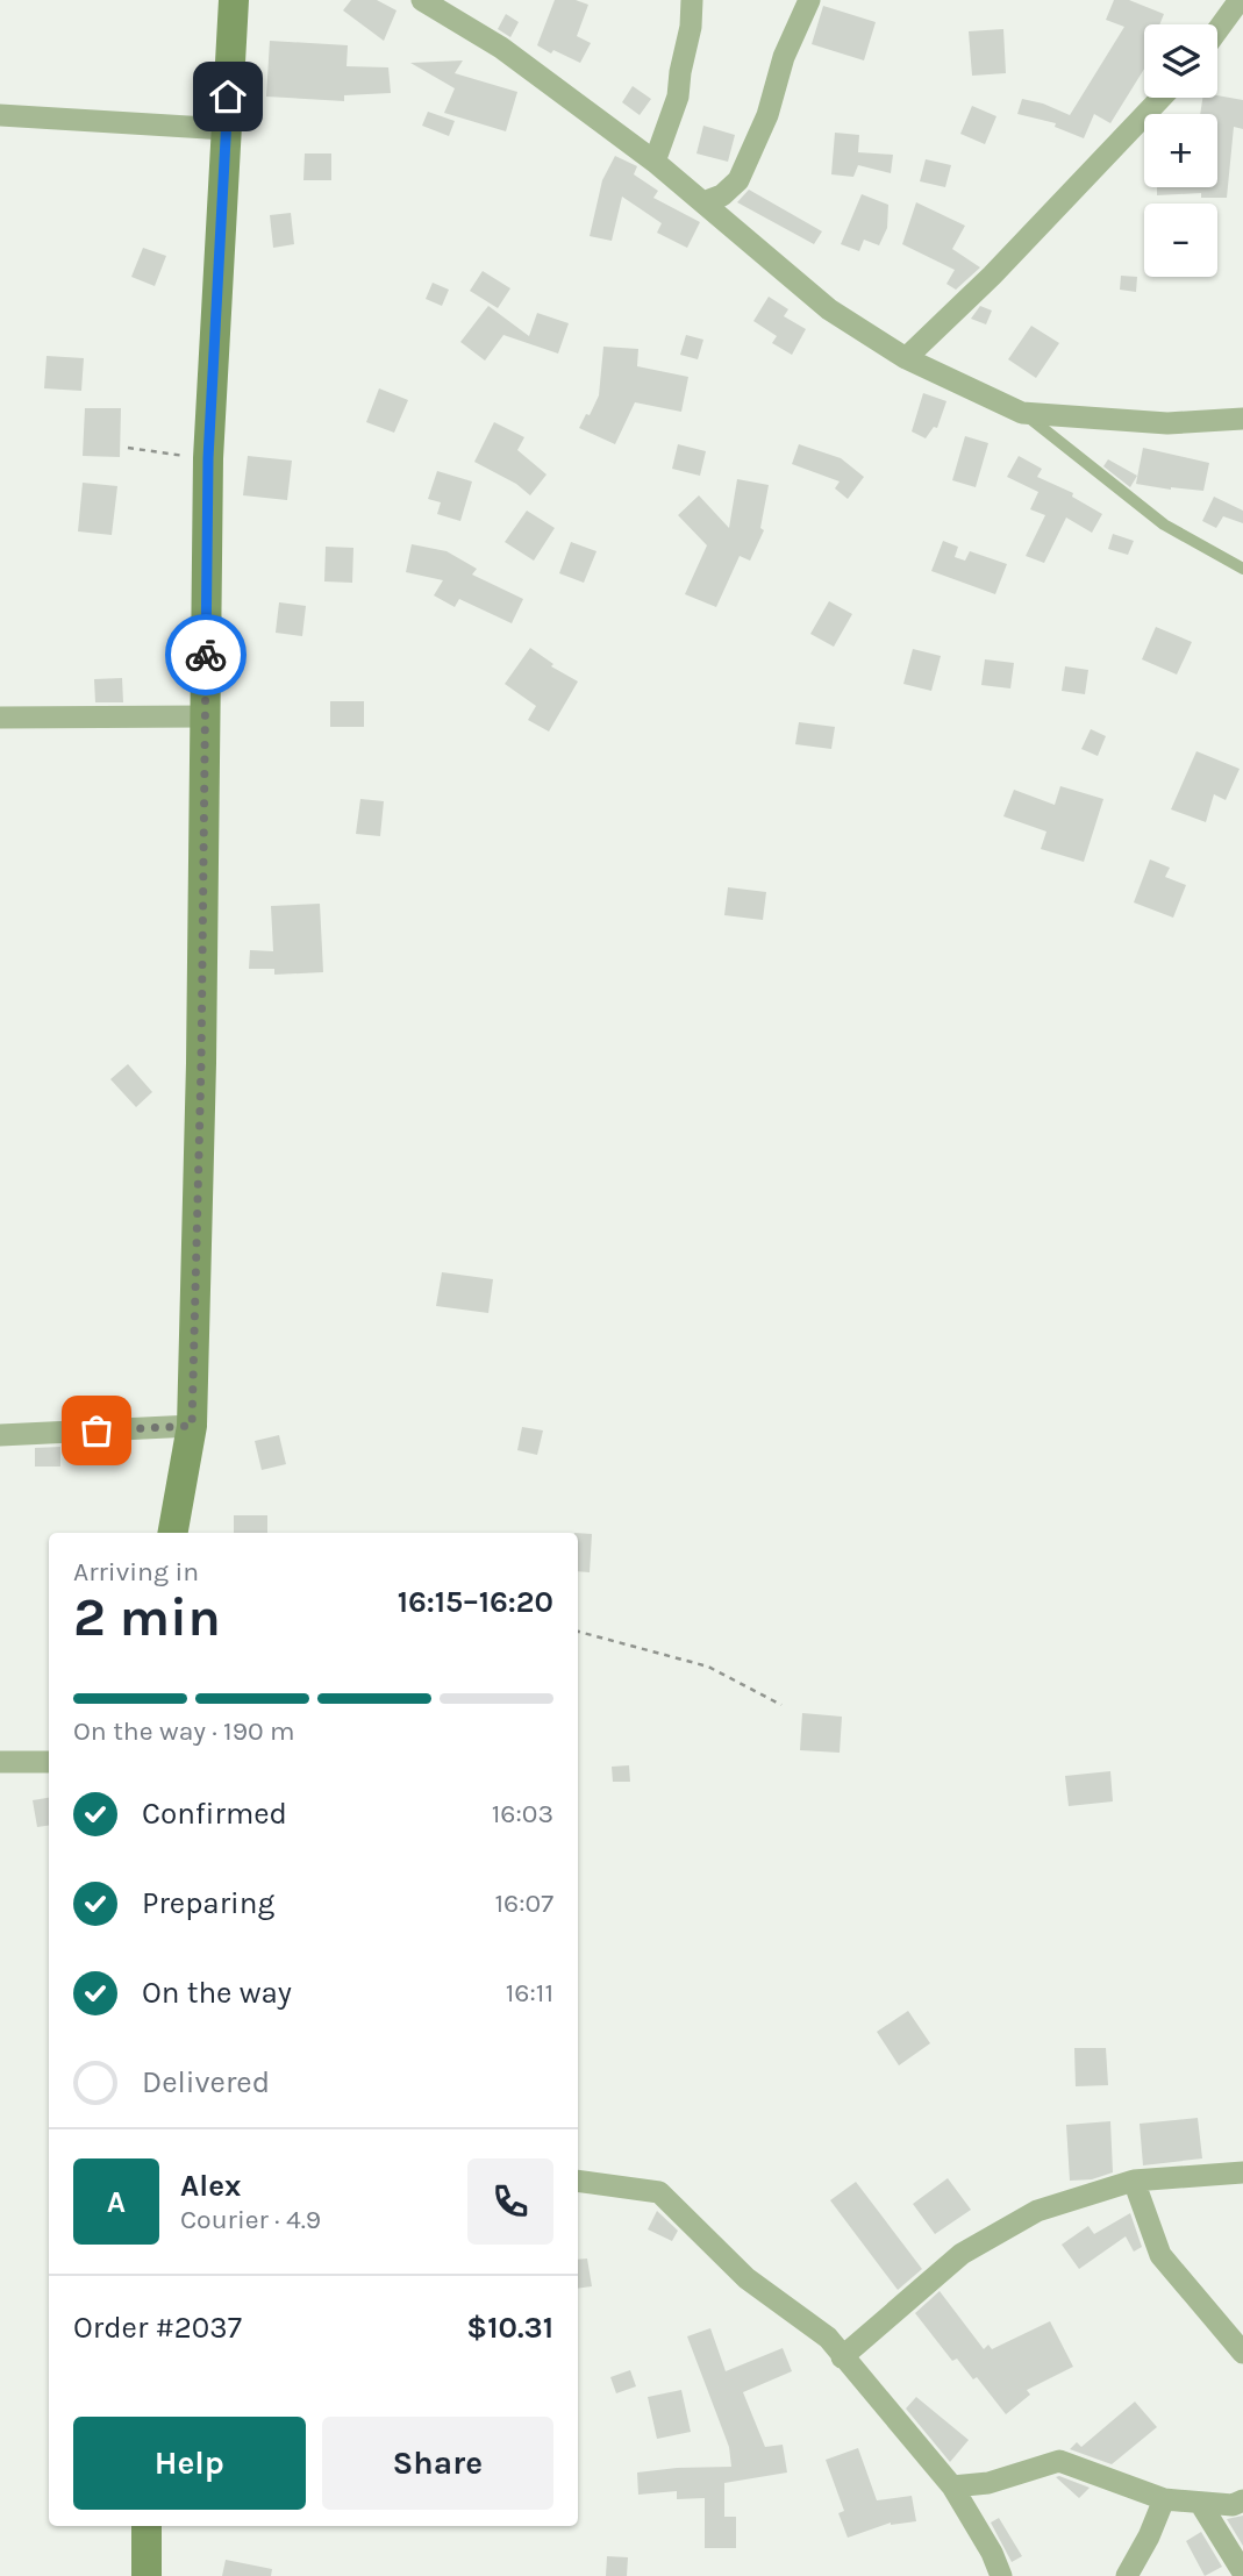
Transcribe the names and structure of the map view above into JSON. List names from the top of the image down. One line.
{"page":{"map_buttons":["+","−"],"heading":["2 min","Arriving in","16:15–16:20"],"panel":["Alex","Courier · 4.9","Order #2037","$10.31"],"bar":"On the way · 190 m","list":[["Confirmed","16:03"],["Preparing","16:07"],["On the way","16:11"],"Delivered"],"round":"A","buttons":["Help","Share"]}}
